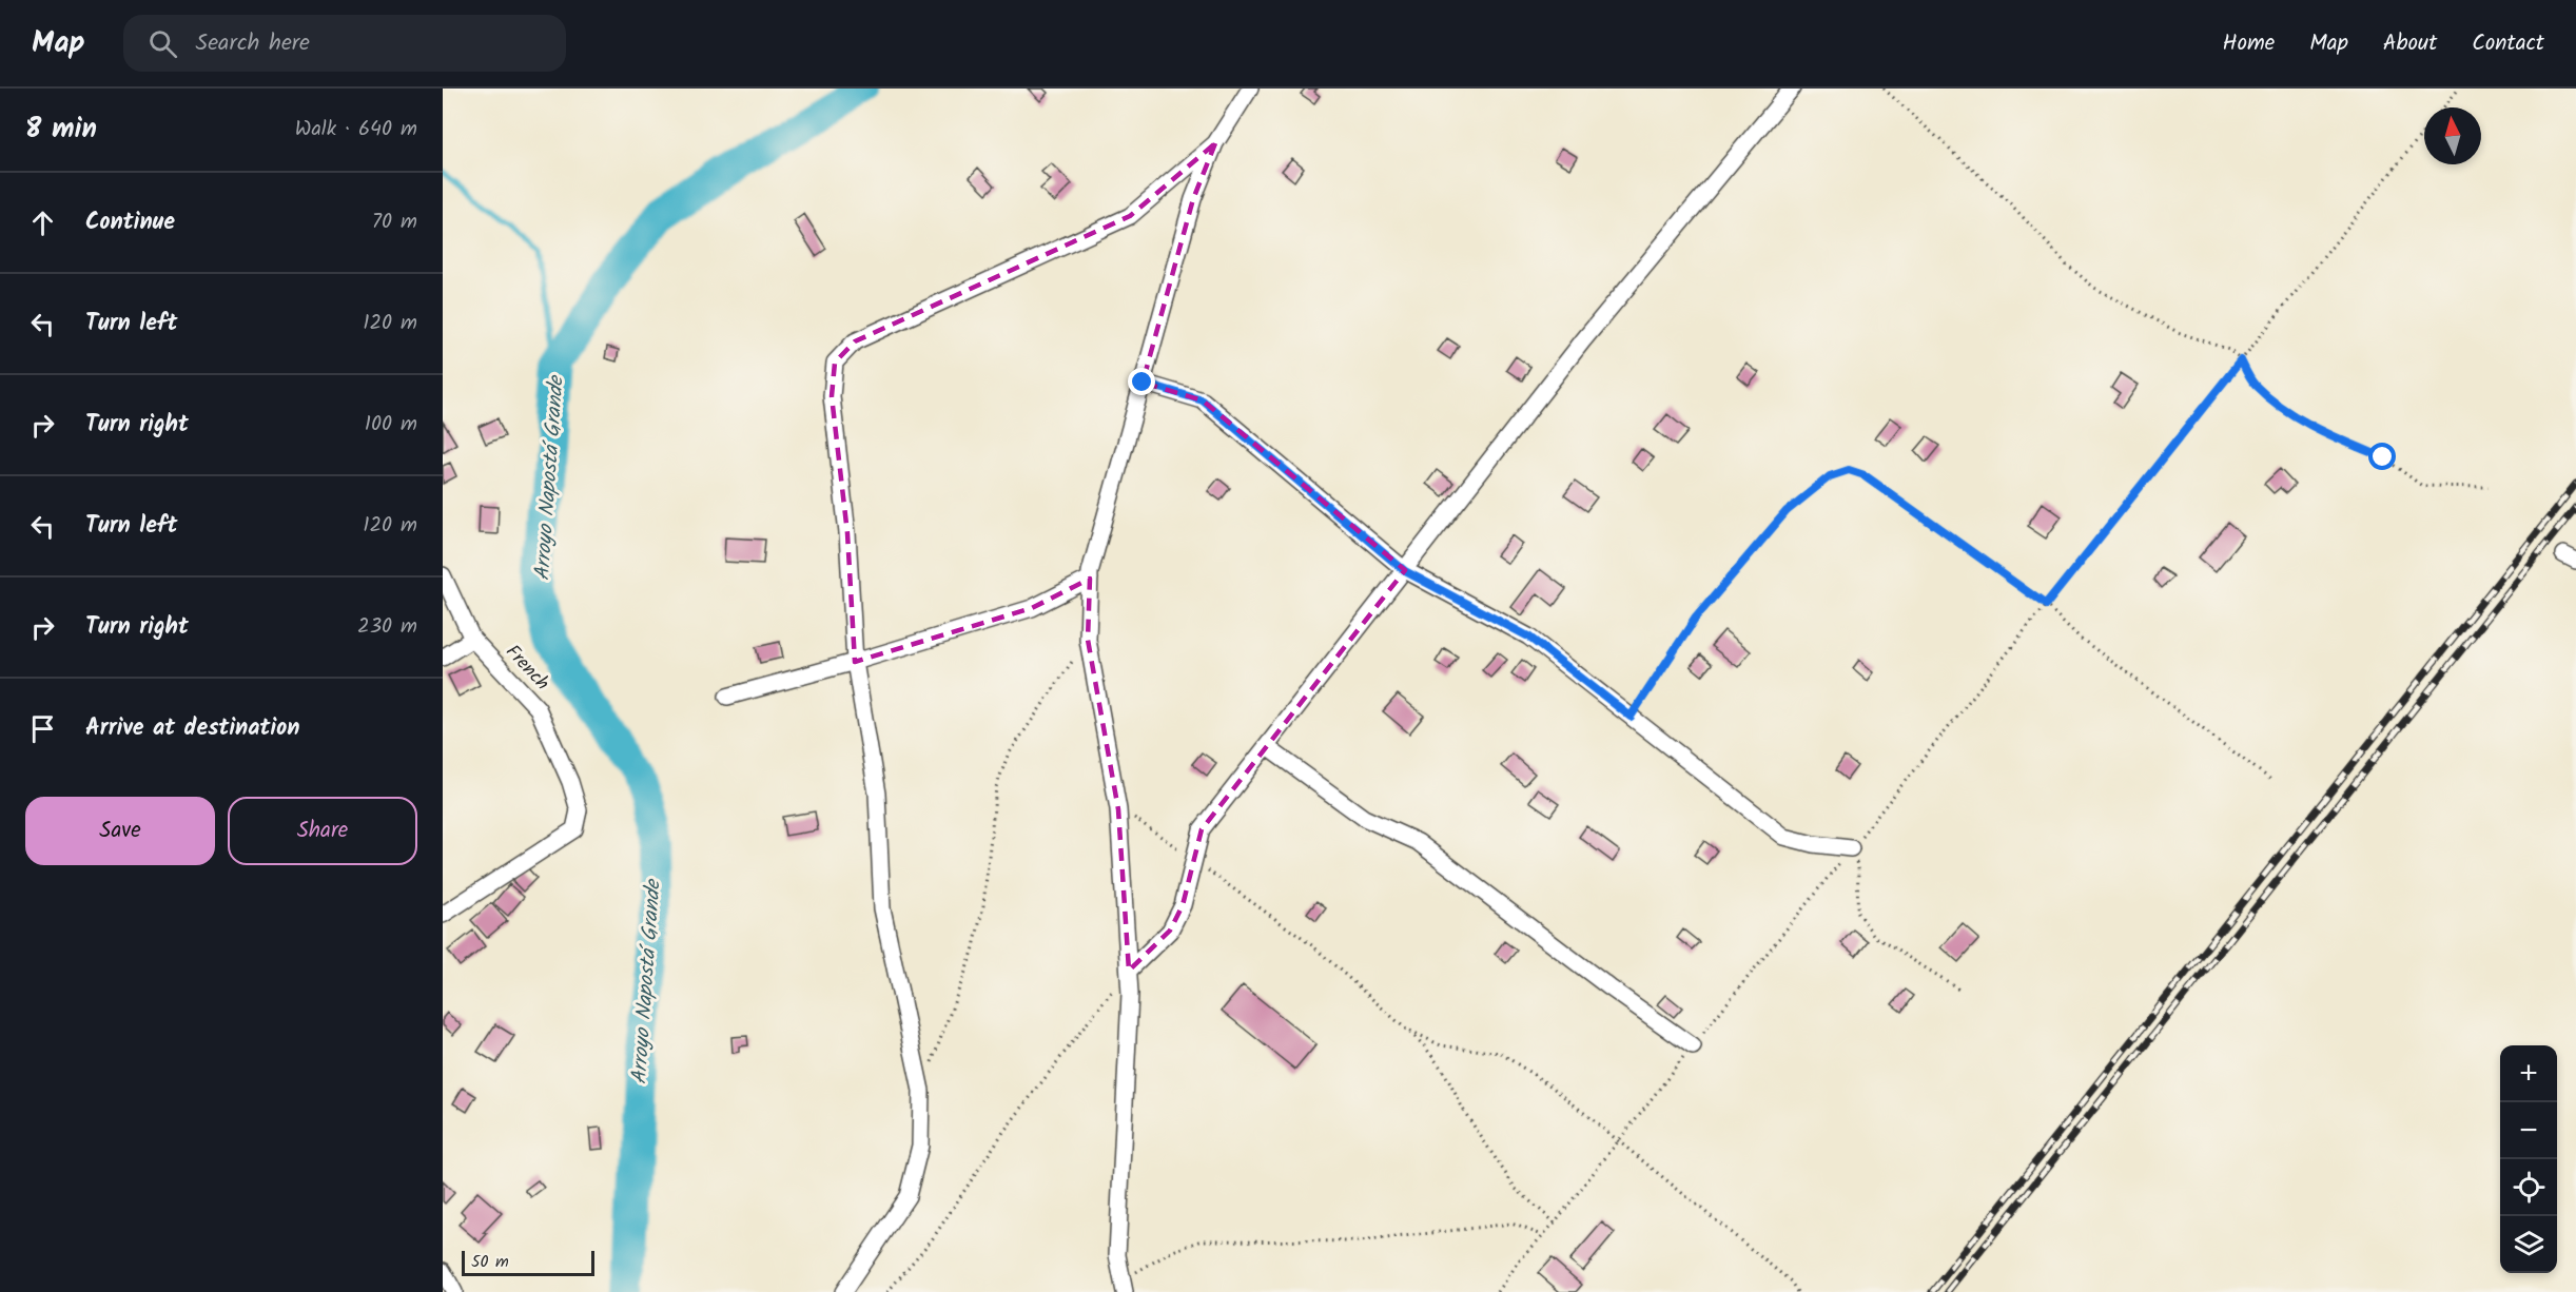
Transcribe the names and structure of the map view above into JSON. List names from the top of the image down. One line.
{"streets":{"street":["French"]},"water":["Arroyo Napostá Grande"],"scale_bar":"50 m","north":"top","page":{"header":"Map","search":"Search here","nav":["Home","Map","About","Contact"],"heading":["8 min","Walk · 640 m"],"list":[["Continue","70 m"],["Turn left","120 m"],["Turn right","100 m"],["Turn left","120 m"],["Turn right","230 m"],"Arrive at destination"],"buttons":["Save","Share"],"map_buttons":["+","−"],"scale":"50 m"}}
